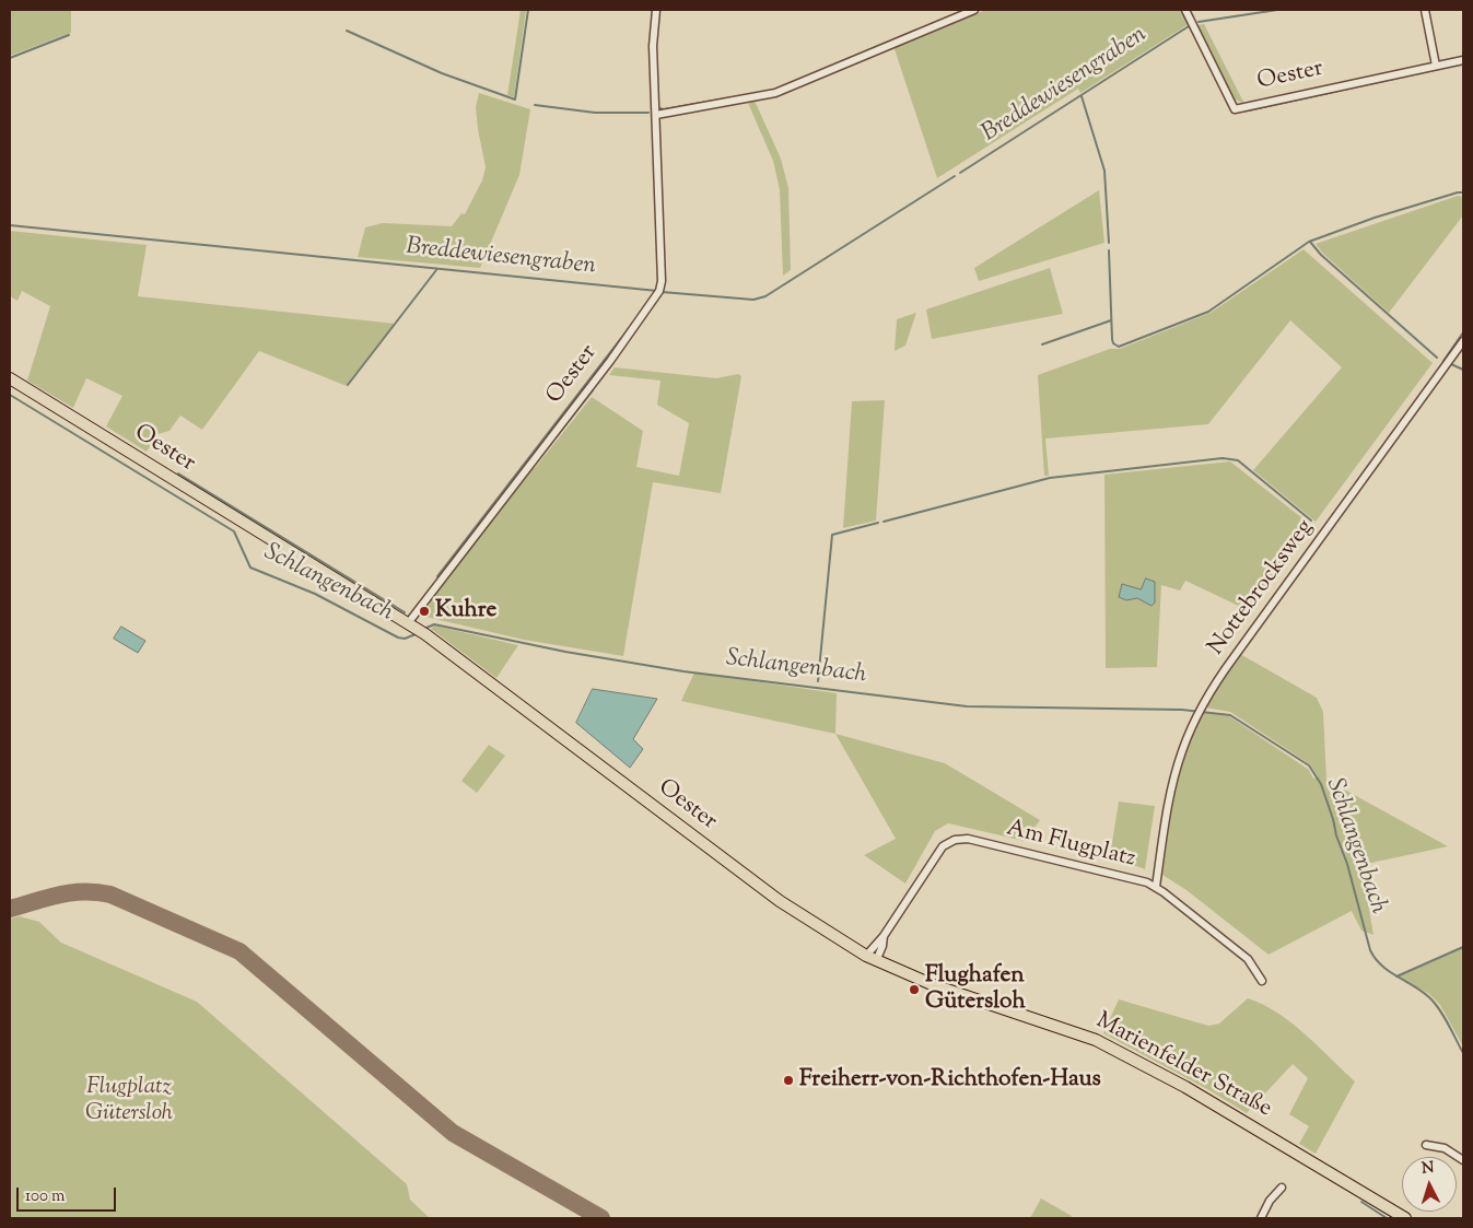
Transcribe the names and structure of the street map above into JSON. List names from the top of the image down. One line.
{"streets":{"main road":["Oester","Marienfelder Straße"],"street":["Nottebrocksweg","Am Flugplatz"]},"crossings":[["Oester","Am Flugplatz"],["Oester","Marienfelder Straße"],["Nottebrocksweg","Am Flugplatz"],["Am Flugplatz","Marienfelder Straße"]],"water":["Breddewiesengraben","Schlangenbach"],"parks":["Flugplatz Gütersloh"],"places":["Kuhre","Flughafen Gütersloh","Freiherr-von-Richthofen-Haus"],"scale_bar":"100 m","north":"top"}
